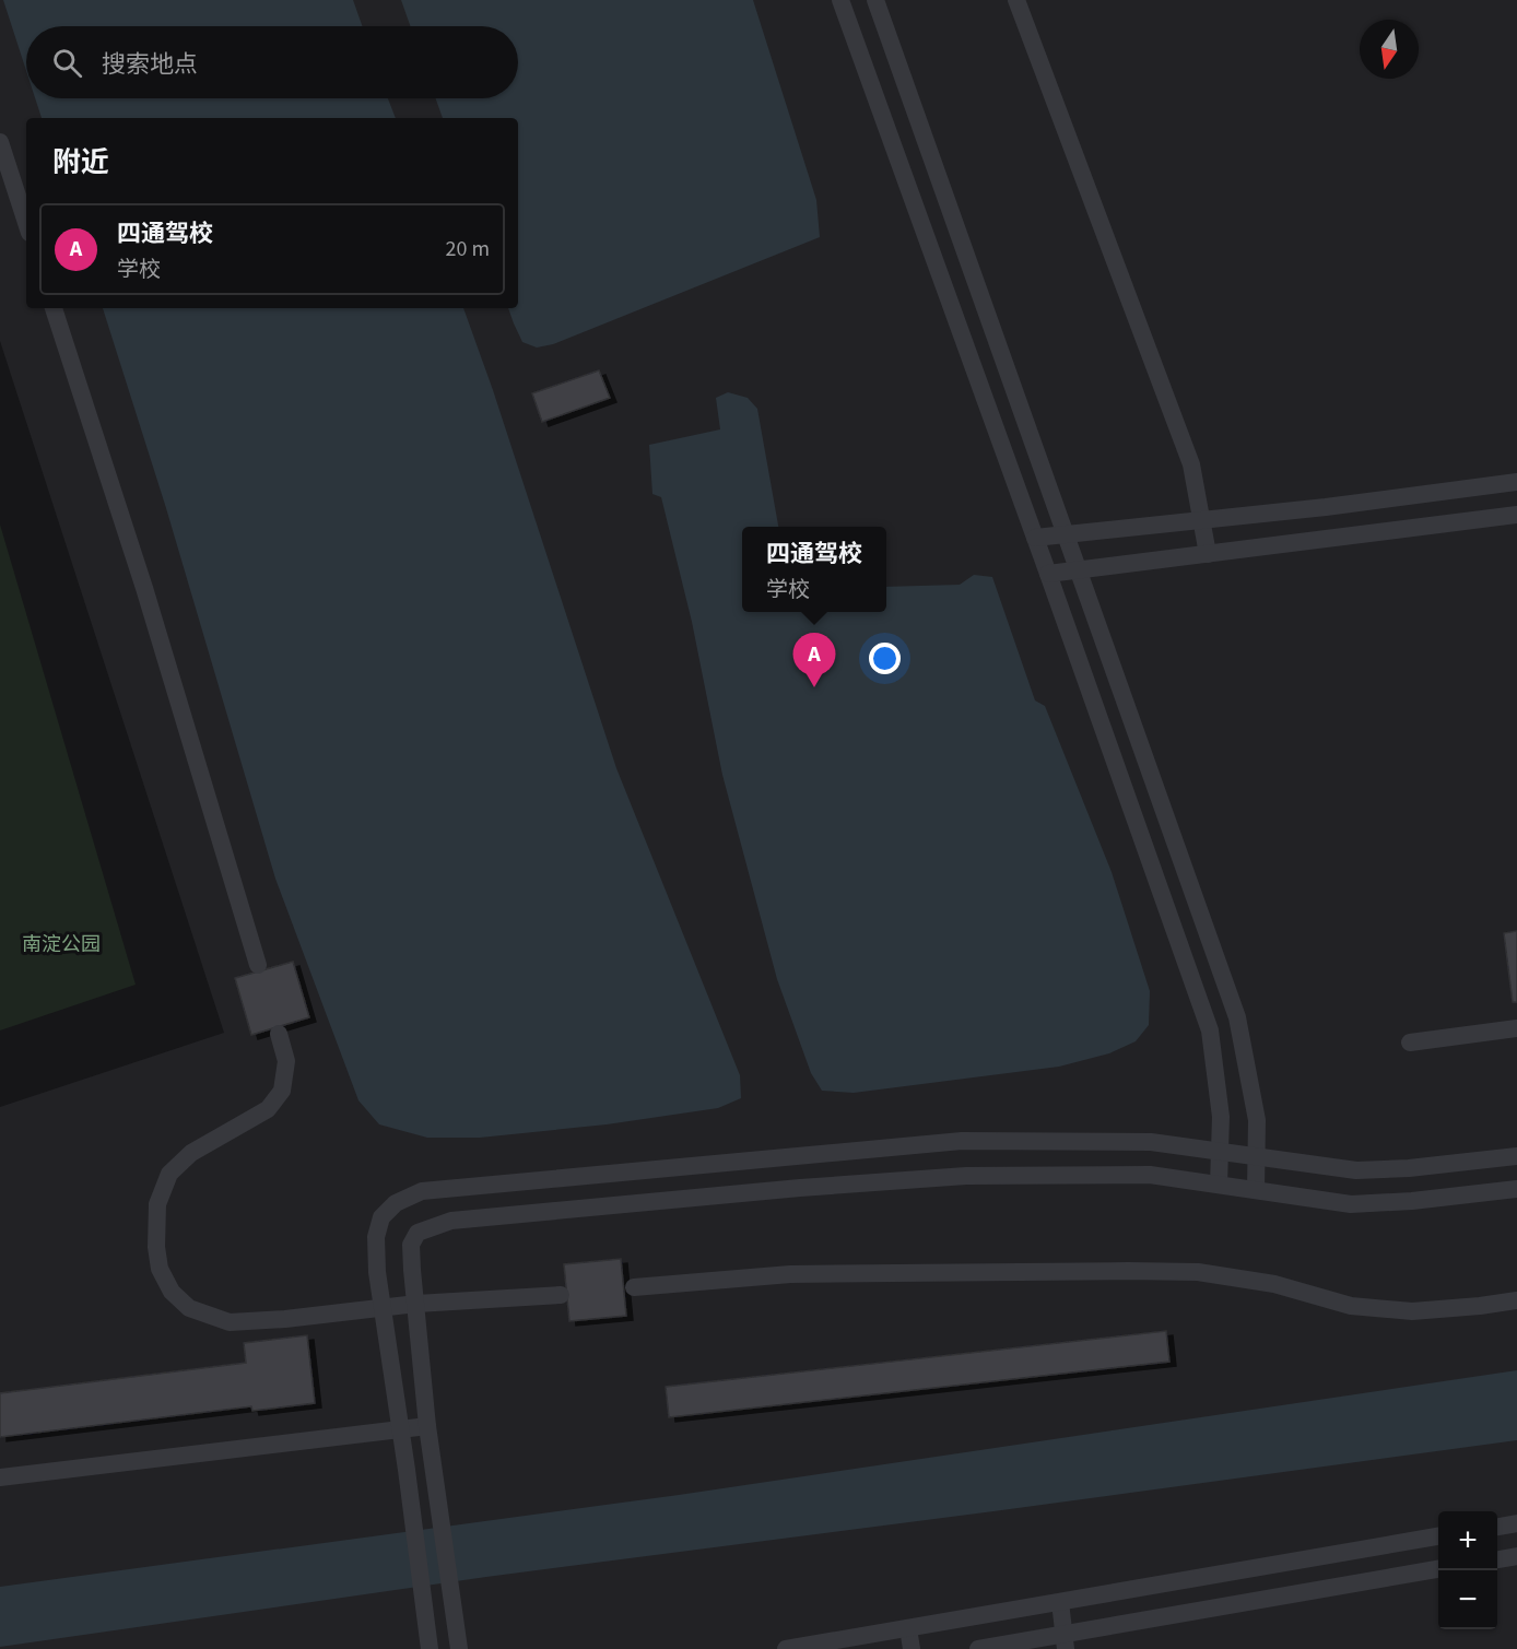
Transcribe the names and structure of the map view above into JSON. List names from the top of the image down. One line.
{"parks":["南淀公园"],"north":"bottom","page":{"search":"搜索地点","heading":"附近","list":[{"mark":"A","name":"四通驾校","note":"学校","value":"20 m"}],"popup":["四通驾校","学校"],"pins":"A","map_buttons":["+","−"]}}
